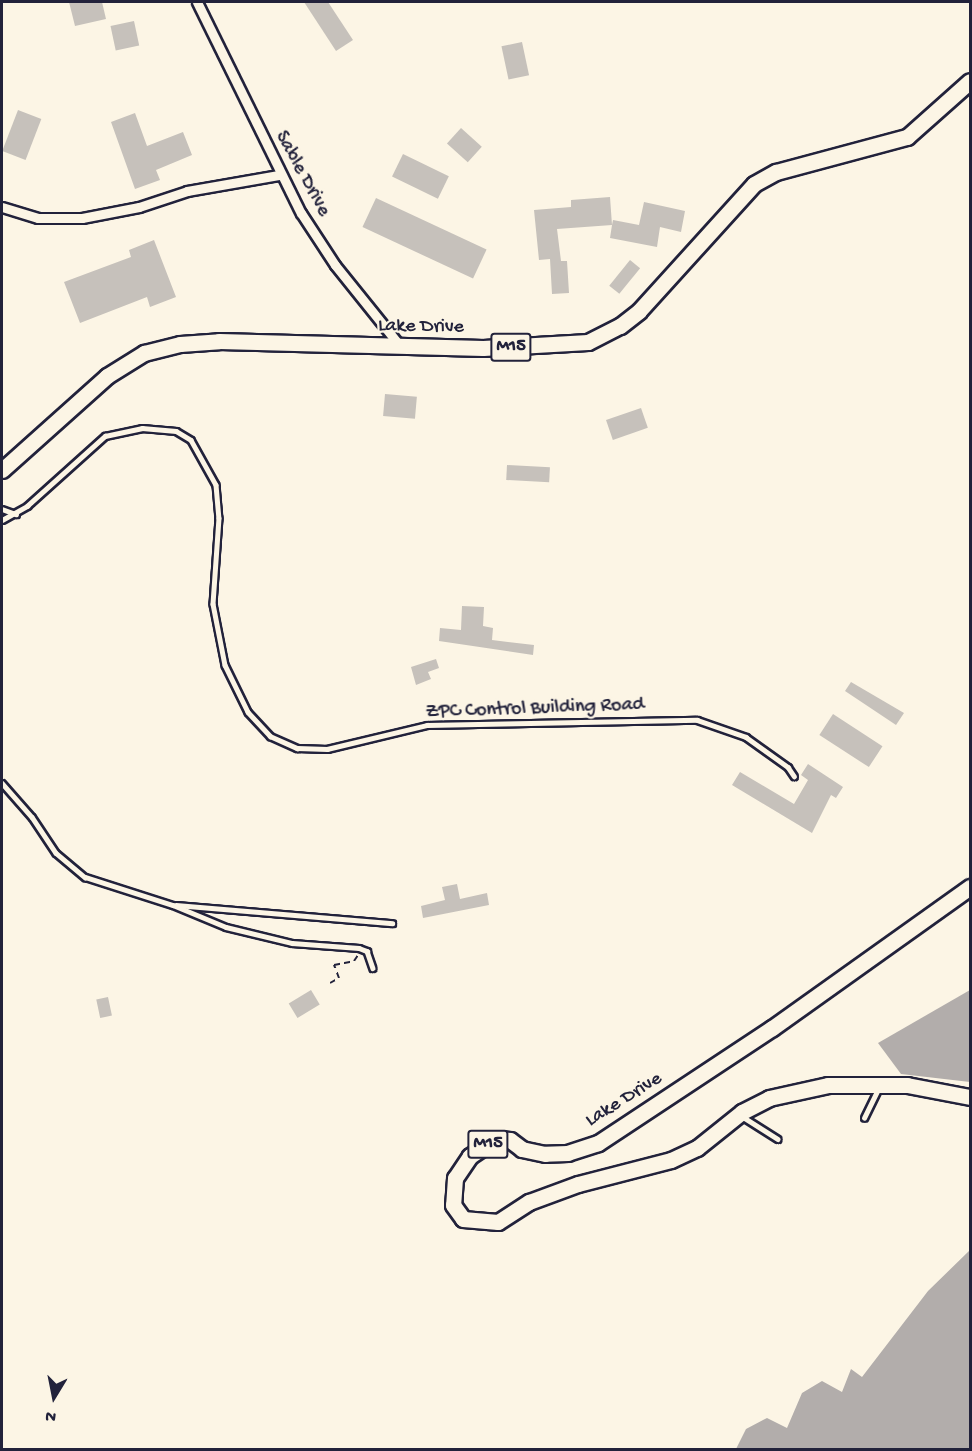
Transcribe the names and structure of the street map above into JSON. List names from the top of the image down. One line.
{"streets":{"main road":["Lake Drive","M15"],"street":["Sable Drive"],"lane":["ZPC Control Building Road"]},"crossings":[["Sable Drive","Lake Drive"]],"north":"bottom"}
